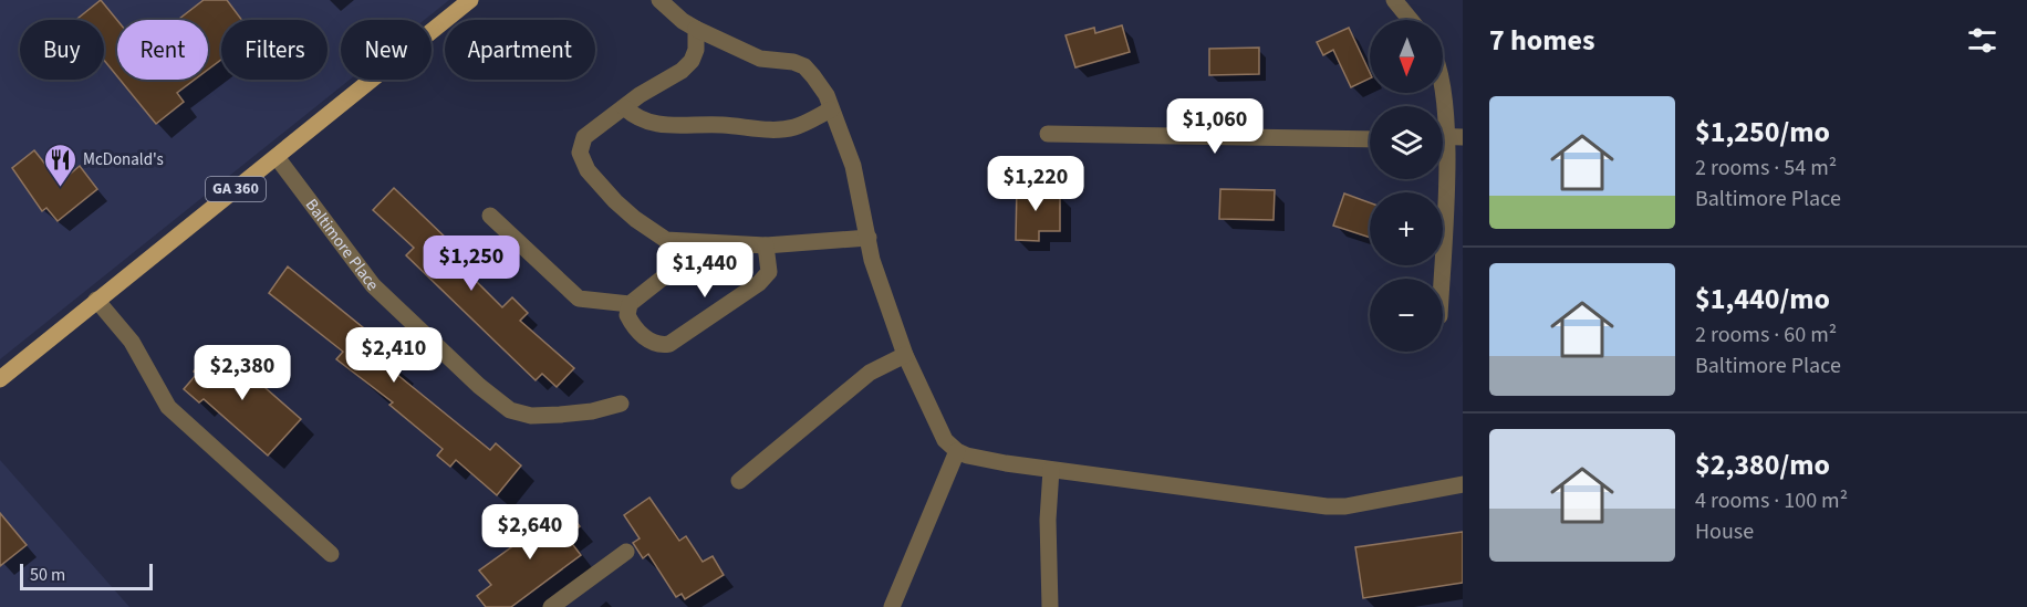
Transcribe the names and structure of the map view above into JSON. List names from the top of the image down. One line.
{"streets":{"main road":["GA 360"],"street":["Baltimore Place"]},"crossings":[["GA 360","Baltimore Place"]],"places":{"restaurant":["McDonald's"]},"scale_bar":"50 m","north":"bottom","page":{"heading":"7 homes","map_buttons":["+","−"],"chip":["Buy","Rent","Filters","New","Apartment"],"list":[{"name":"$1,250/mo","note":"2 rooms · 54 m² · Baltimore Place"},{"name":"$1,440/mo","note":"2 rooms · 60 m² · Baltimore Place"},{"name":"$2,380/mo","note":"4 rooms · 100 m² · House"}],"price":["$1,060","$1,220","$1,250","$1,440","$2,410","$2,380","$2,640"],"scale":"50 m"}}
